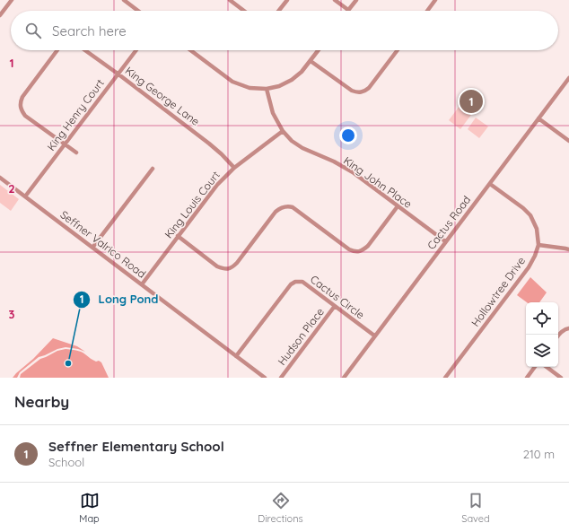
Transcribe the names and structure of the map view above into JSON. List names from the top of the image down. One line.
{"streets":{"street":["King George Lane","King Henry Court","King John Place","King Louis Court","Cactus Road","Seffner Valrico Road","Hollowtree Drive","Cactus Circle","Hudson Place"]},"crossings":[["King George Lane","King Henry Court"],["King George Lane","King Louis Court"],["King Henry Court","Seffner Valrico Road"],["King John Place","King Louis Court"],["King John Place","Cactus Road"],["King Louis Court","Seffner Valrico Road"],["Cactus Road","Cactus Circle"],["Seffner Valrico Road","Cactus Circle"],["Cactus Circle","Hudson Place"]],"places":["Long Pond"],"page":{"search":"Search here","pins":"1","heading":"Nearby","list":[{"mark":"1","name":"Seffner Elementary School","note":"School","value":"210 m"}],"nav":["Map","Directions","Saved"]},"grid":{"rows":["1","2","3"]}}
